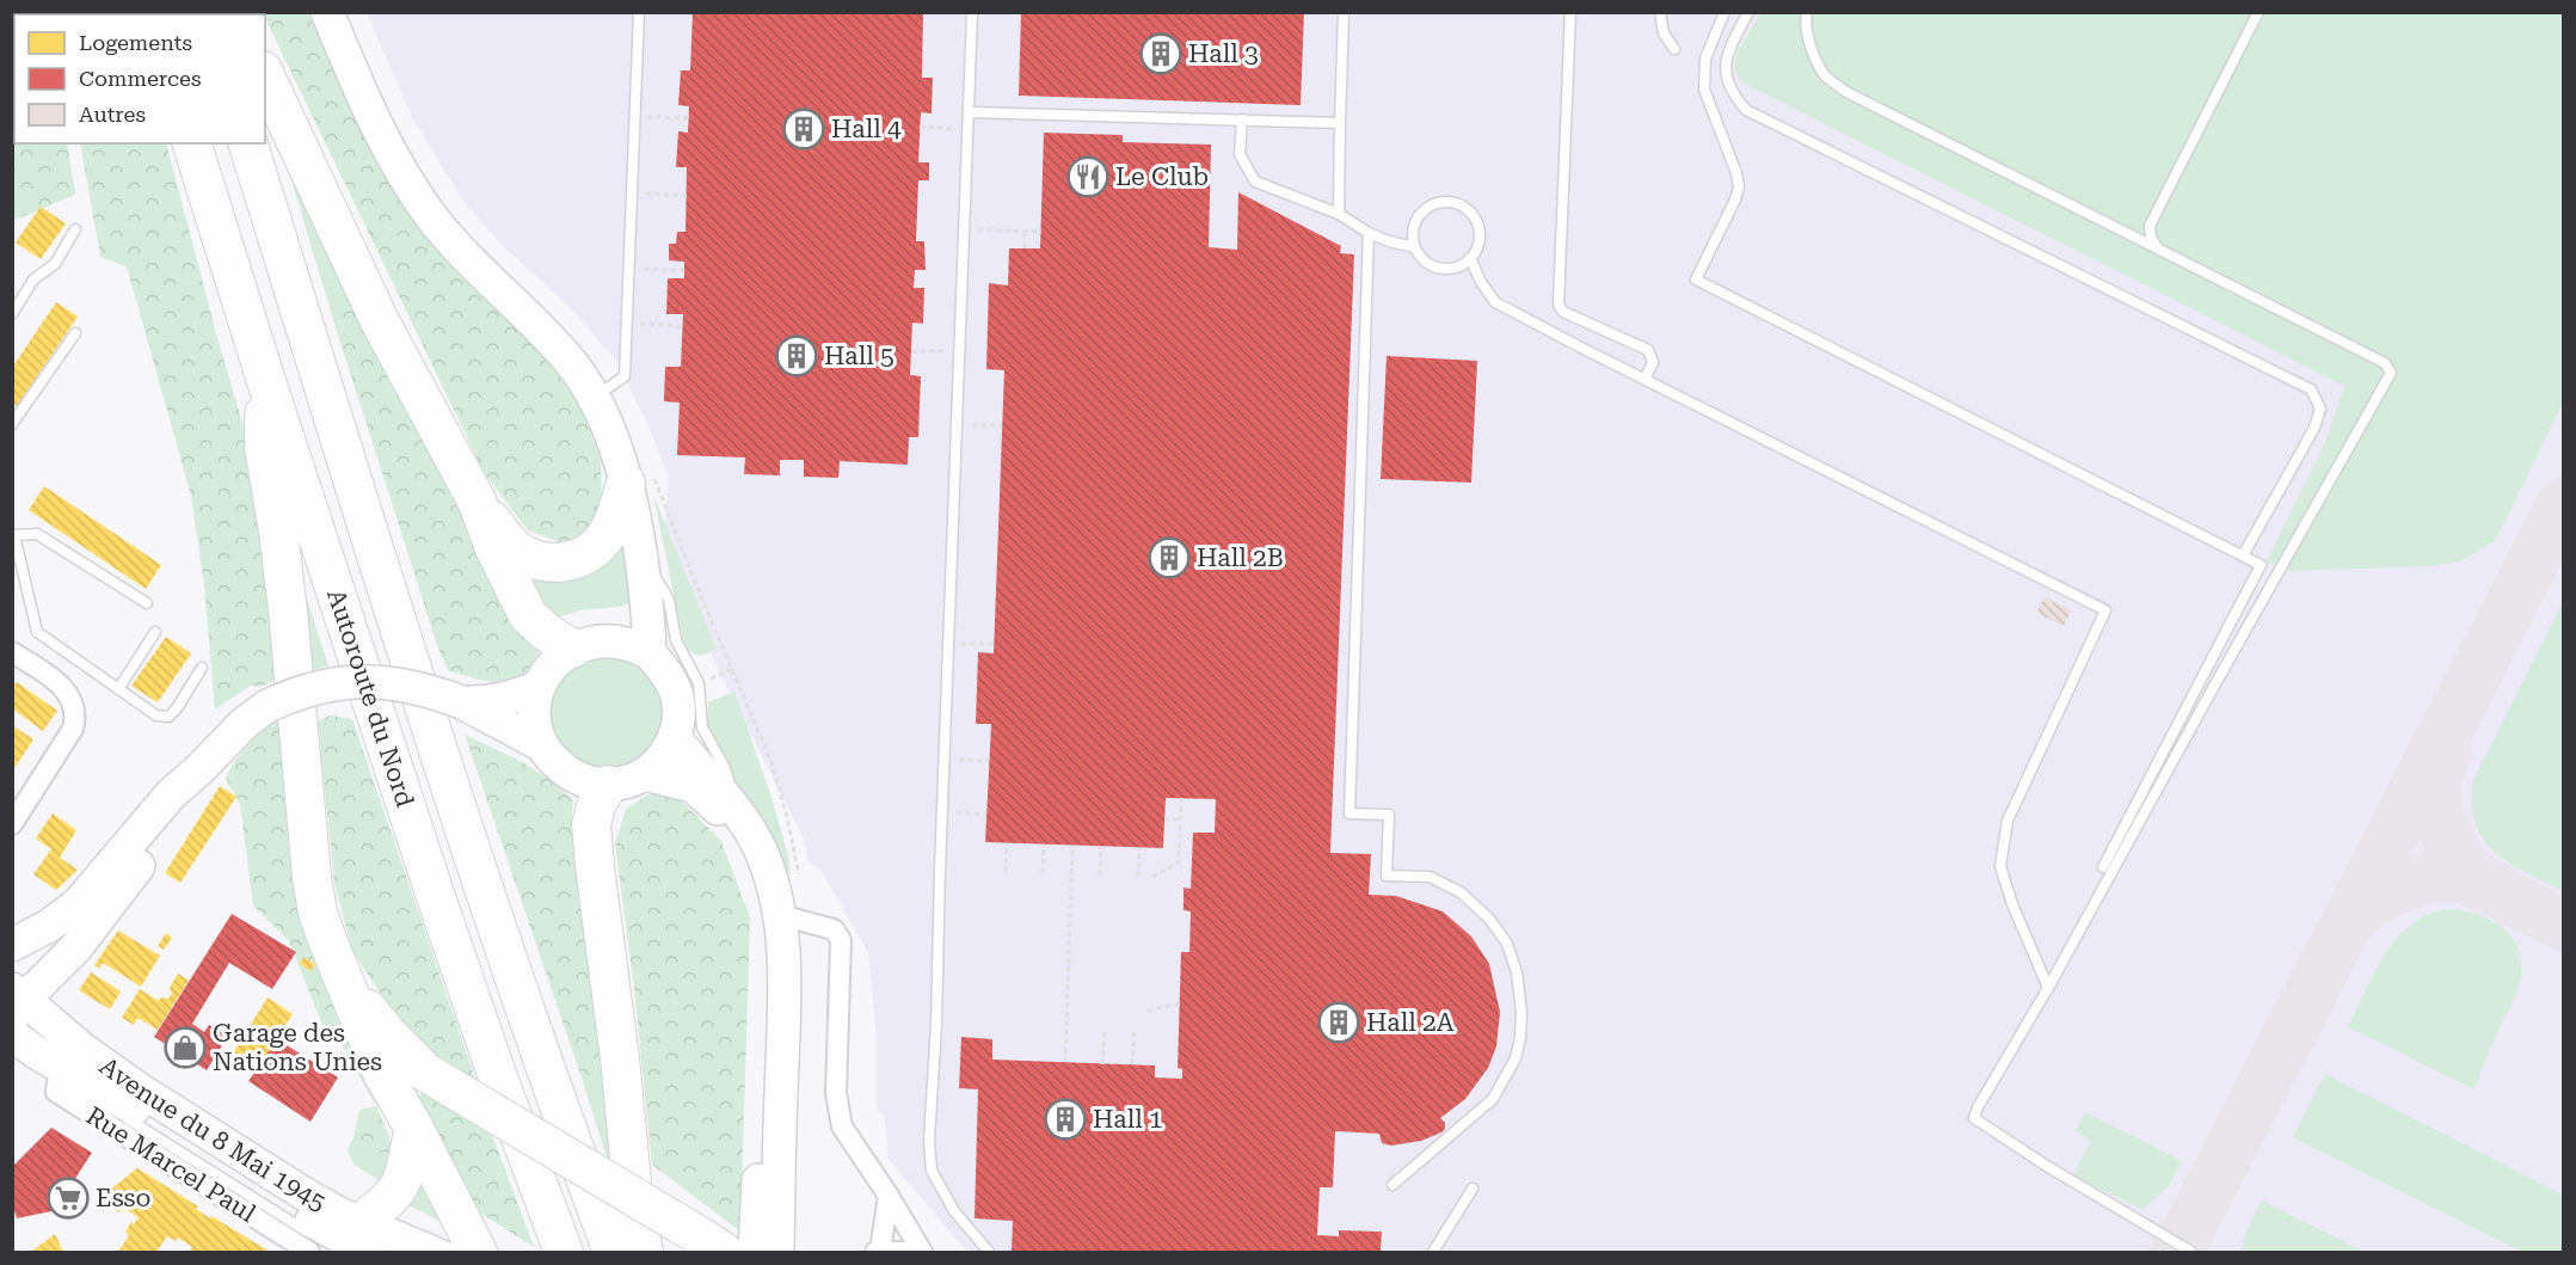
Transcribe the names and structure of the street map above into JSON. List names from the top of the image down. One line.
{"streets":{"highway":["Autoroute du Nord"],"main road":["Avenue du 8 Mai 1945"],"street":["Rue Marcel Paul"]},"crossings":[["Avenue du 8 Mai 1945","Rue Marcel Paul"]],"places":{"building":["Hall 3","Hall 4","Hall 5","Hall 2B","Hall 2A","Hall 1"],"restaurant":["Le Club"],"shop":["Garage des Nations Unies"],"supermarket":["Esso"]},"legend":["Logements","Commerces","Autres"]}
